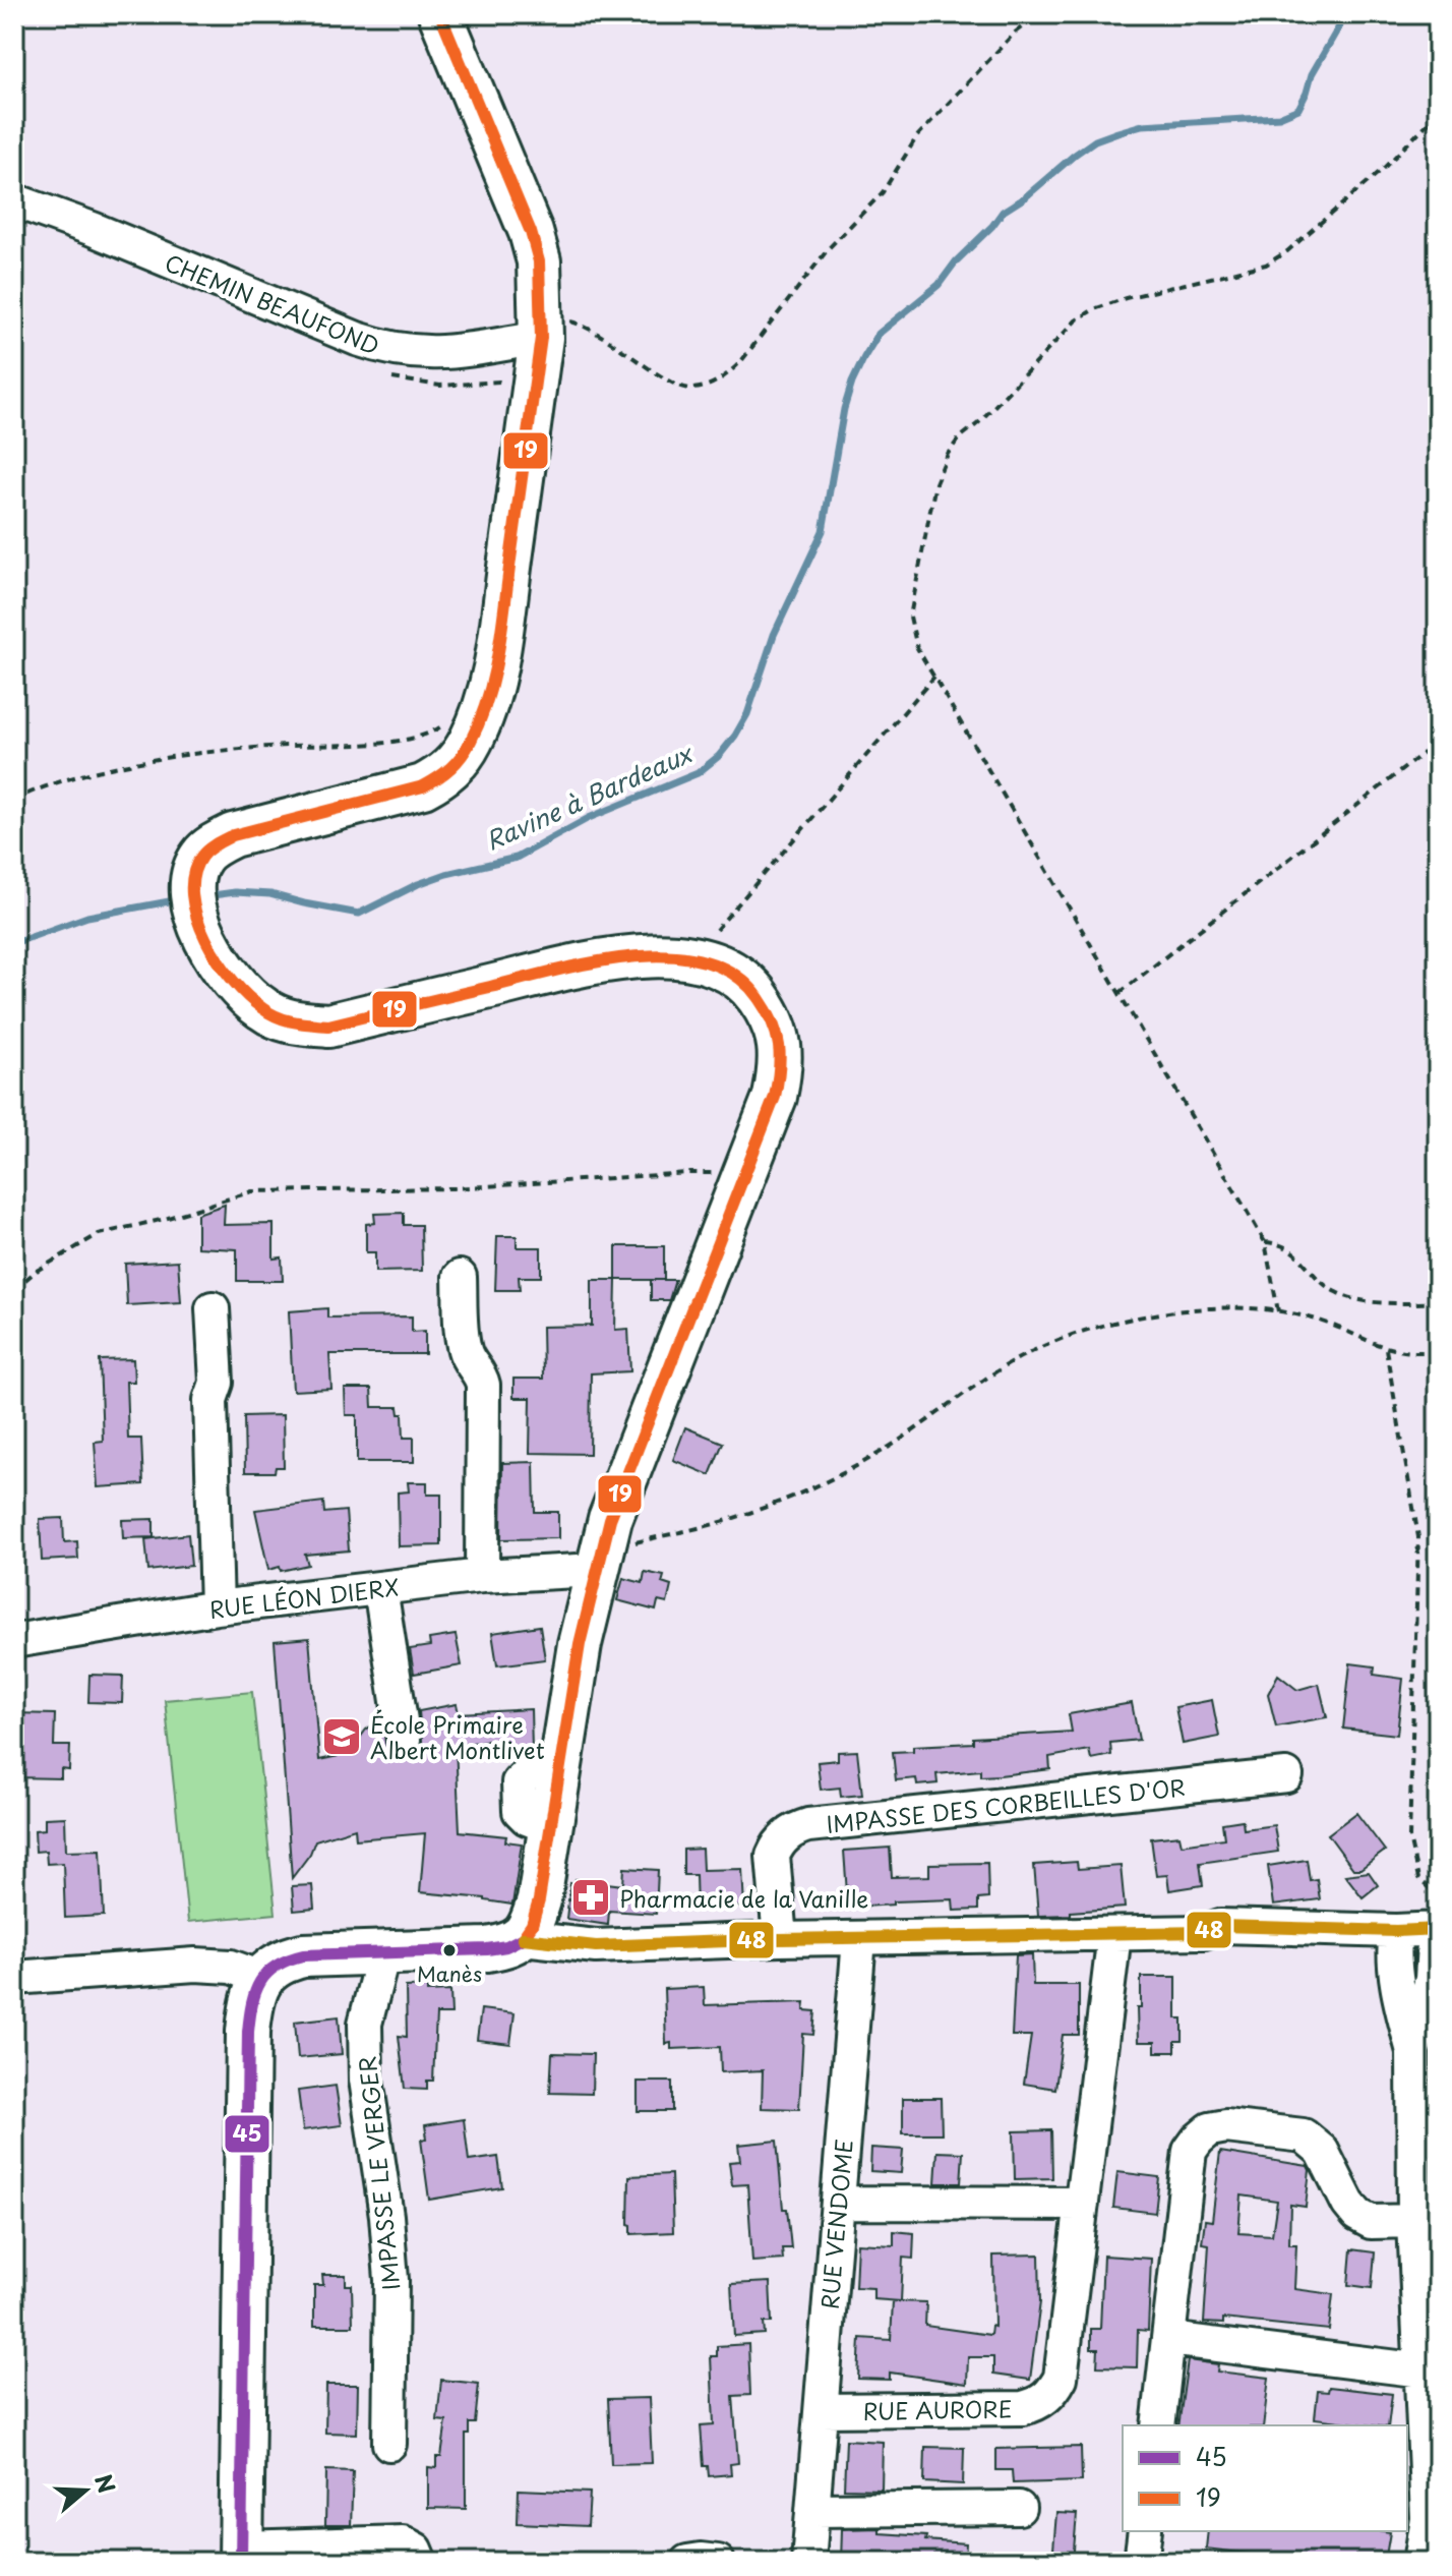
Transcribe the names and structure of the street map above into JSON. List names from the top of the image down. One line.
{"streets":{"street":["CHEMIN BEAUFOND","RUE LÉON DIERX","IMPASSE DES CORBEILLES D'OR","IMPASSE LE VERGER","RUE VENDOME","RUE AURORE"]},"crossings":[["RUE VENDOME","RUE AURORE"]],"water":["Ravine à Bardeaux"],"places":{"school or university":["École Primaire Albert Montlivet"],"pharmacy":["Pharmacie de la Vanille"],"other":["Manès"]},"lines":["transit line 19","transit line 48","transit line 45"],"legend":["45","19"],"north":"right"}
